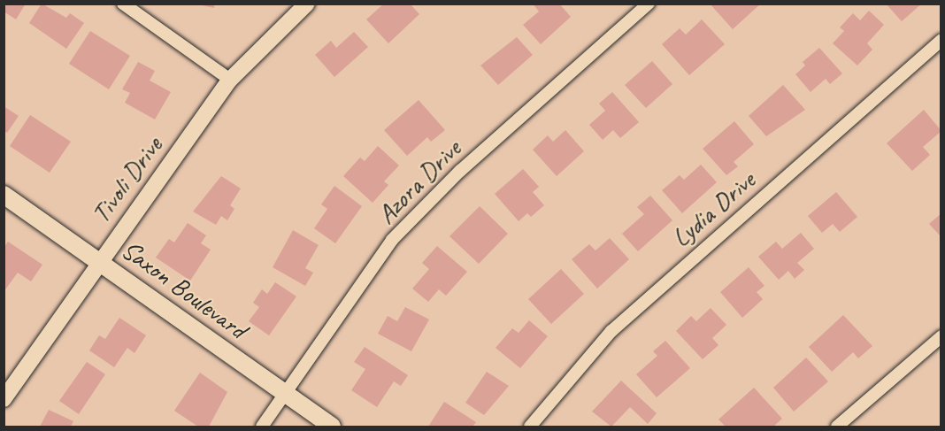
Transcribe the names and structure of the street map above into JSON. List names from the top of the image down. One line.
{"streets":{"main road":["Saxon Boulevard"],"street":["Tivoli Drive","Azora Drive","Lydia Drive"]},"crossings":[["Tivoli Drive","Saxon Boulevard"],["Azora Drive","Saxon Boulevard"]]}
